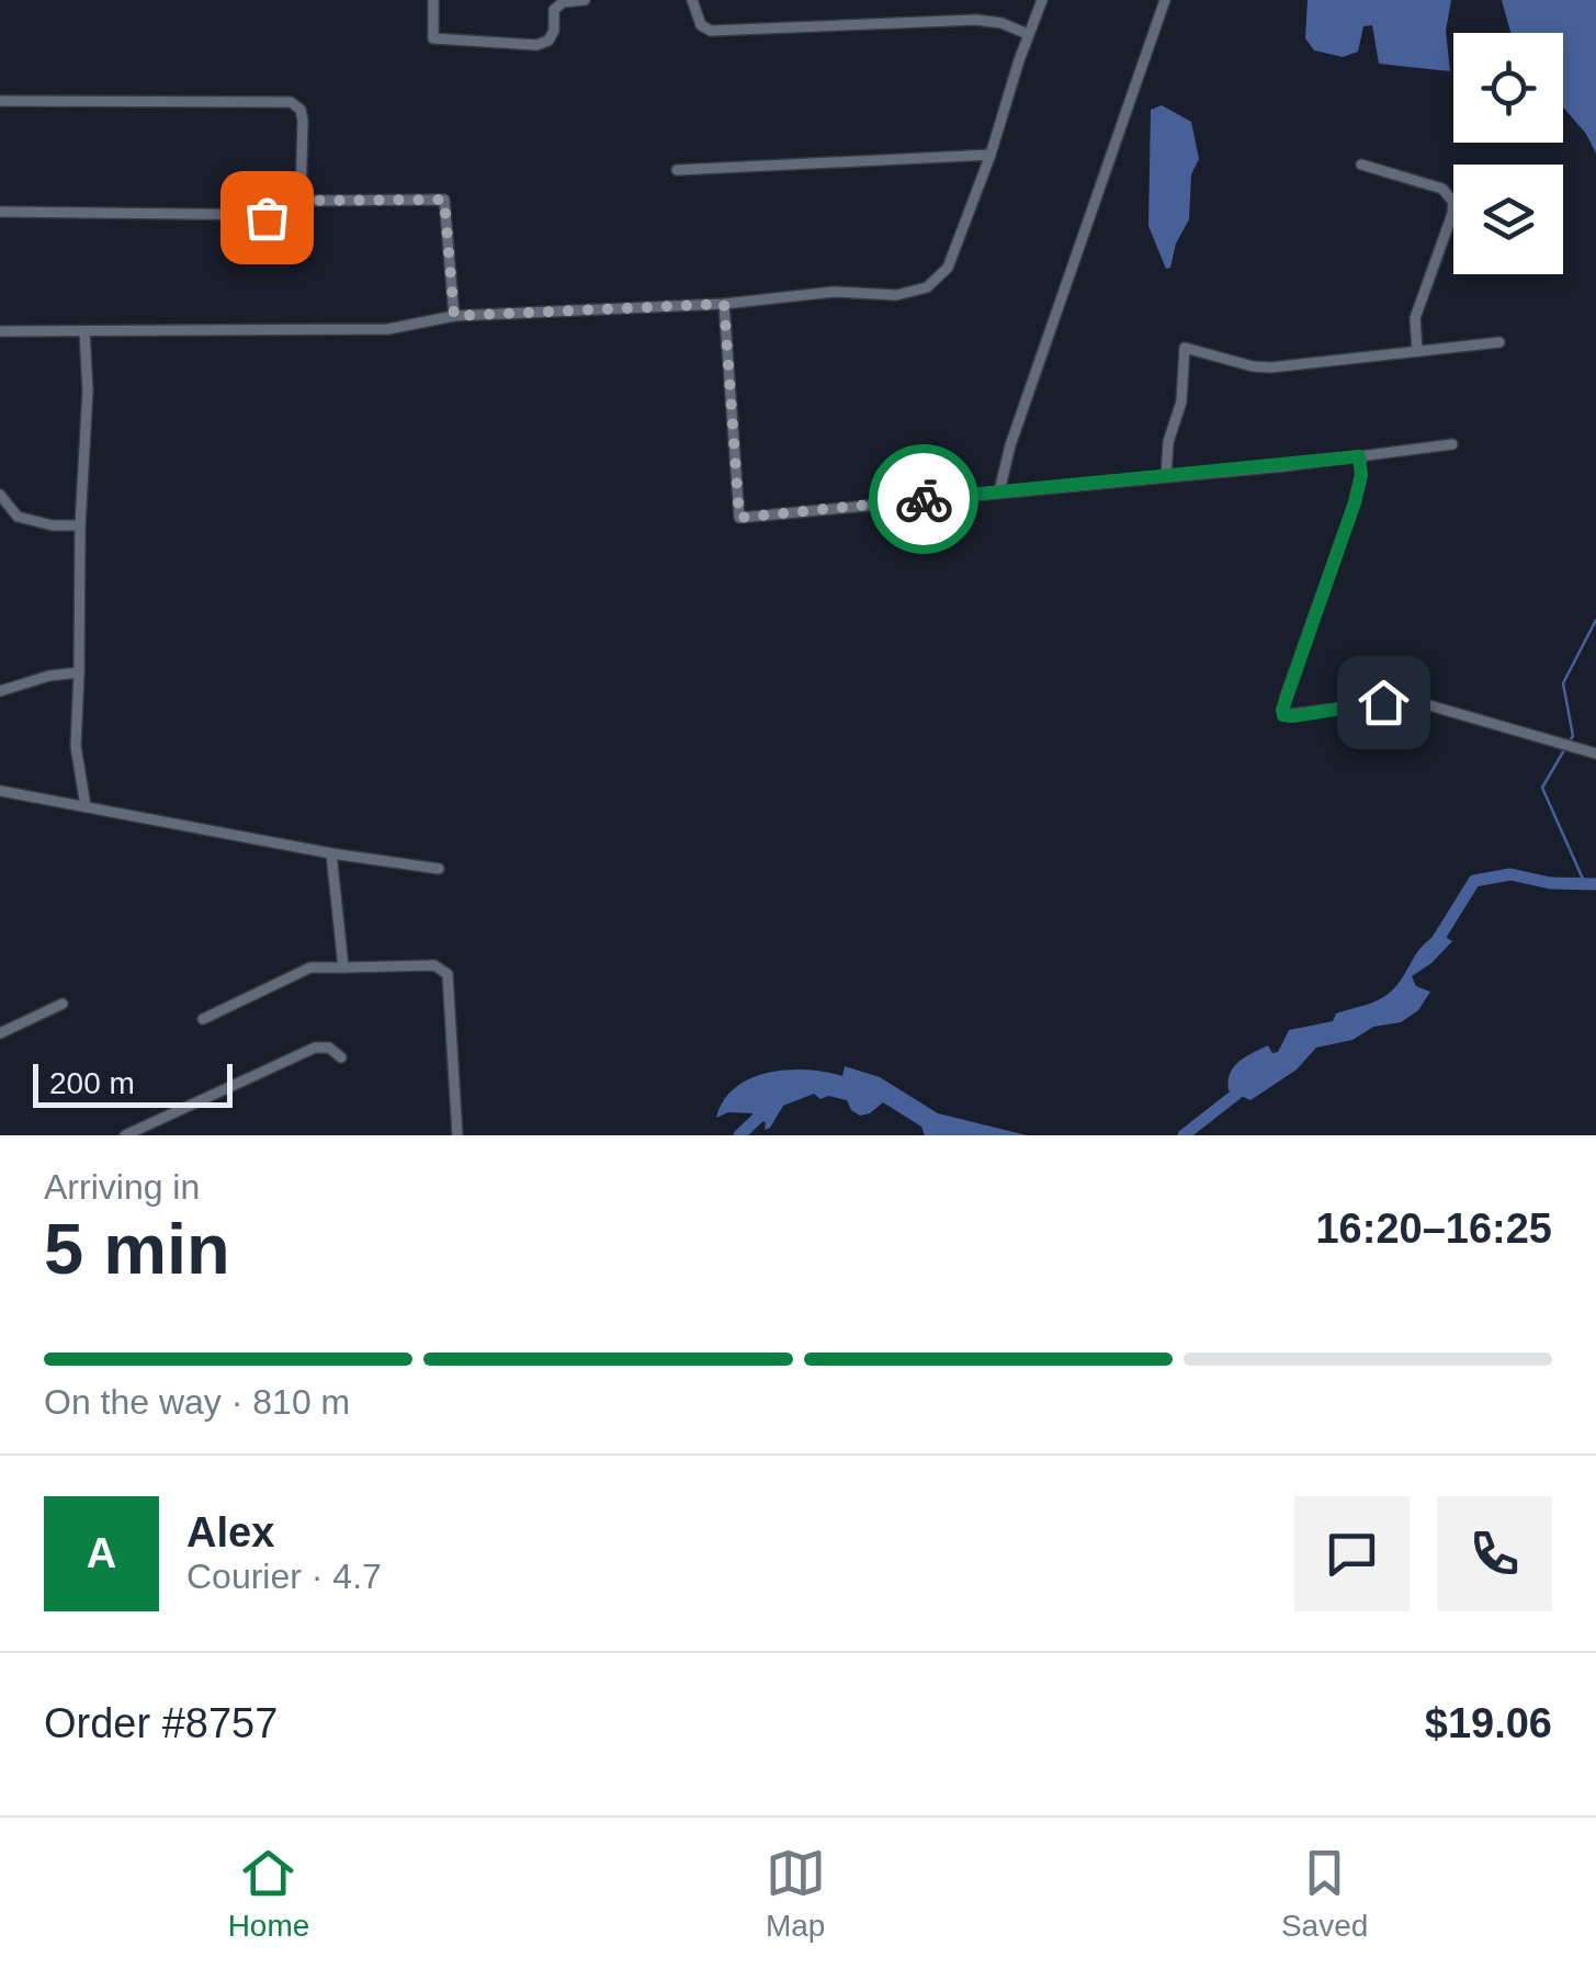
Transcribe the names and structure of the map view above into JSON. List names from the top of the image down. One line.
{"scale_bar":"200 m","page":{"scale":"200 m","heading":["5 min","Arriving in","16:20–16:25"],"panel":["Alex","Courier · 4.7","Order #8757","$19.06"],"bar":"On the way · 810 m","round":"A","tabs":["Home","Map","Saved"]}}
